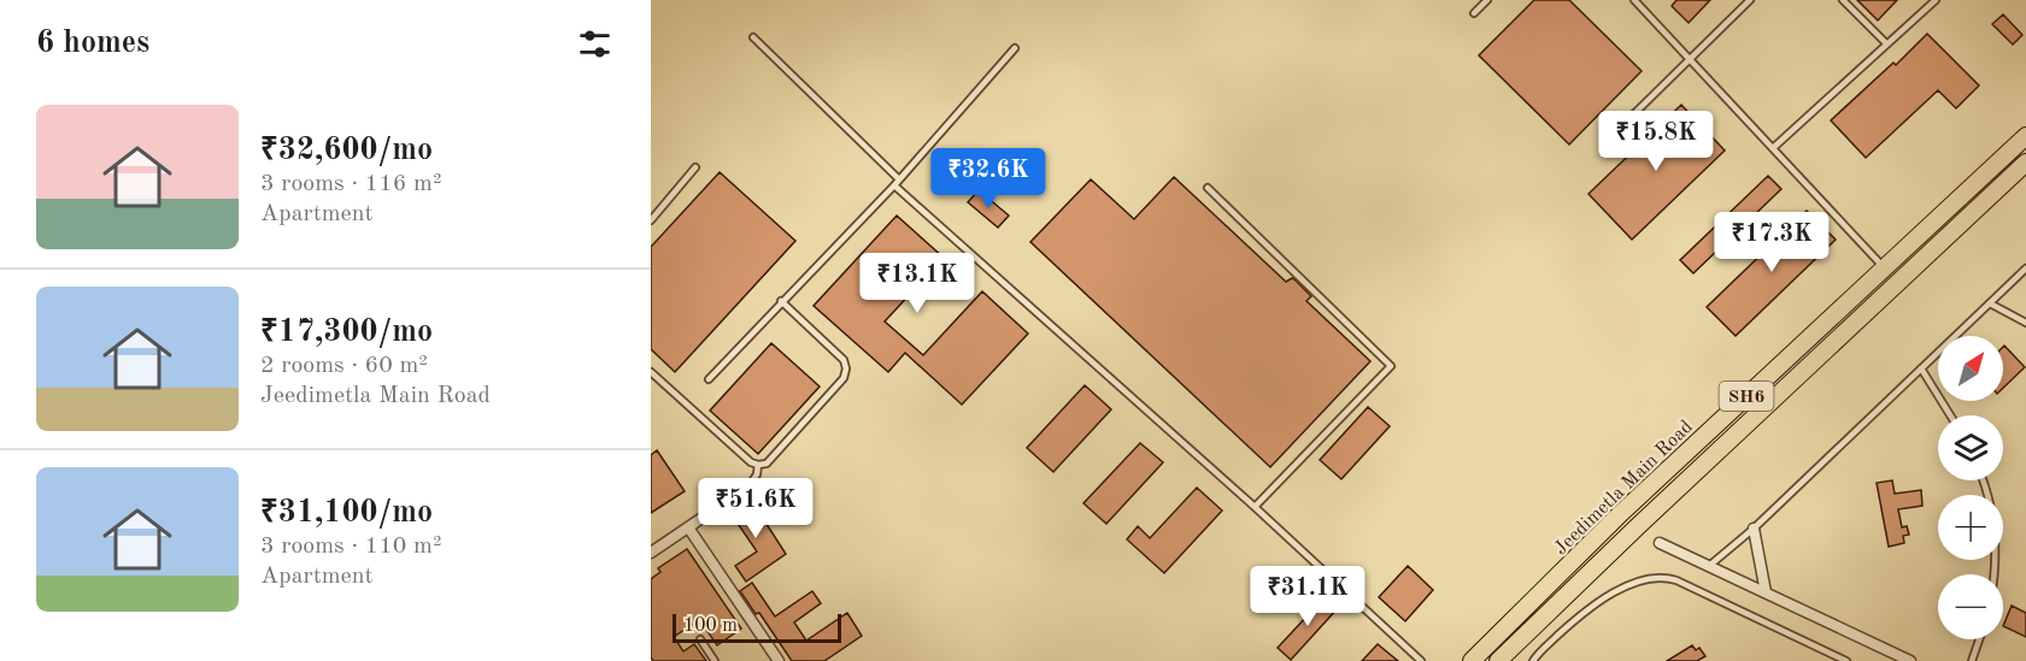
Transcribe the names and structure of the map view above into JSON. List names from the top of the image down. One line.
{"streets":{"main road":["SH6","Jeedimetla Main Road"]},"scale_bar":"100 m","north":"top right","page":{"heading":"6 homes","list":[{"name":"₹32,600/mo","note":"3 rooms · 116 m² · Apartment"},{"name":"₹17,300/mo","note":"2 rooms · 60 m² · Jeedimetla Main Road"},{"name":"₹31,100/mo","note":"3 rooms · 110 m² · Apartment"}],"price":["₹15.8K","₹32.6K","₹17.3K","₹13.1K","₹51.6K","₹31.1K"],"map_buttons":["+","−"],"scale":"100 m"}}
